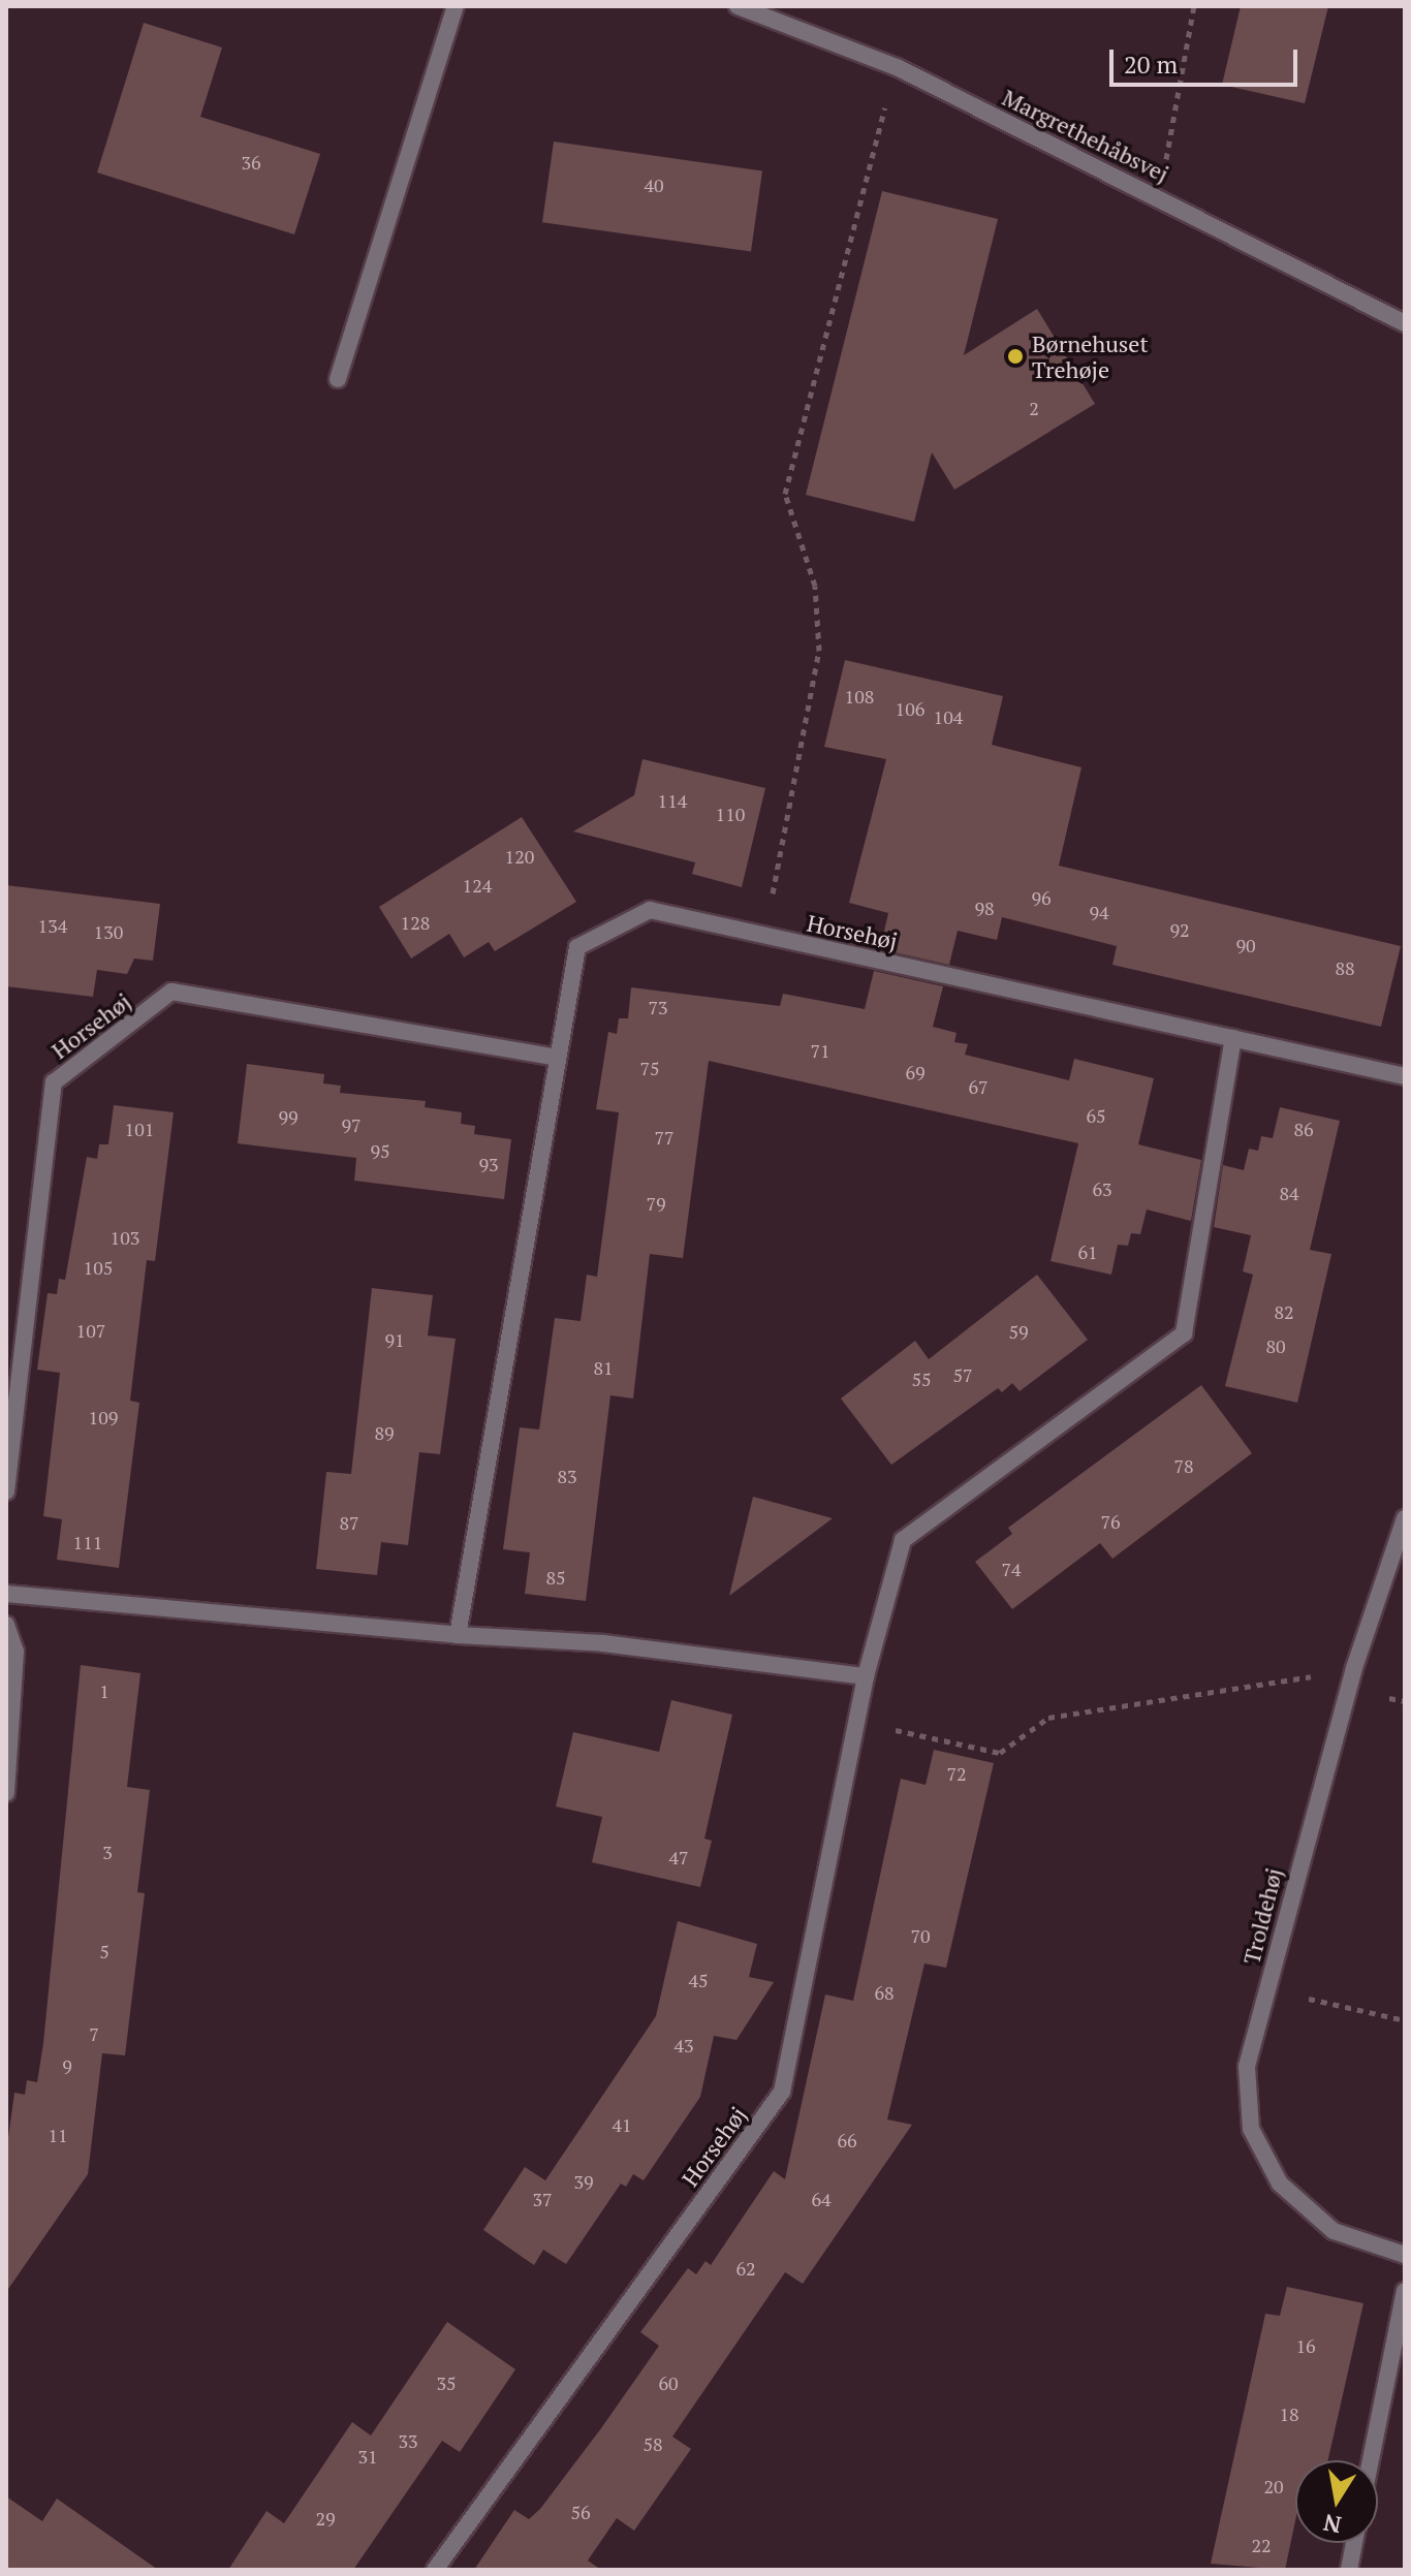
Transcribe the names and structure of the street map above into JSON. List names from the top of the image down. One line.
{"streets":{"street":["Margrethehåbsvej","Horsehøj","Troldehøj"]},"places":["Børnehuset Trehøje"],"house_numbers":["36","40","2","108","106","104","114","110","120","124","96","98","94","128","134","92","130","90","88","73","71","75","69","67","65","99","97","101","86","77","95","93","63","84","79","103","61","105","82","107","59","91","80","81","57","55","109","89","78","83","76","87","111","74","85","1","72","3","47","70","5","45","68","7","43","9","41","11","66","39","37","64","62","16","35","60","18","33","58","31","20","56","29","22"],"scale_bar":"20 m","north":"bottom"}
